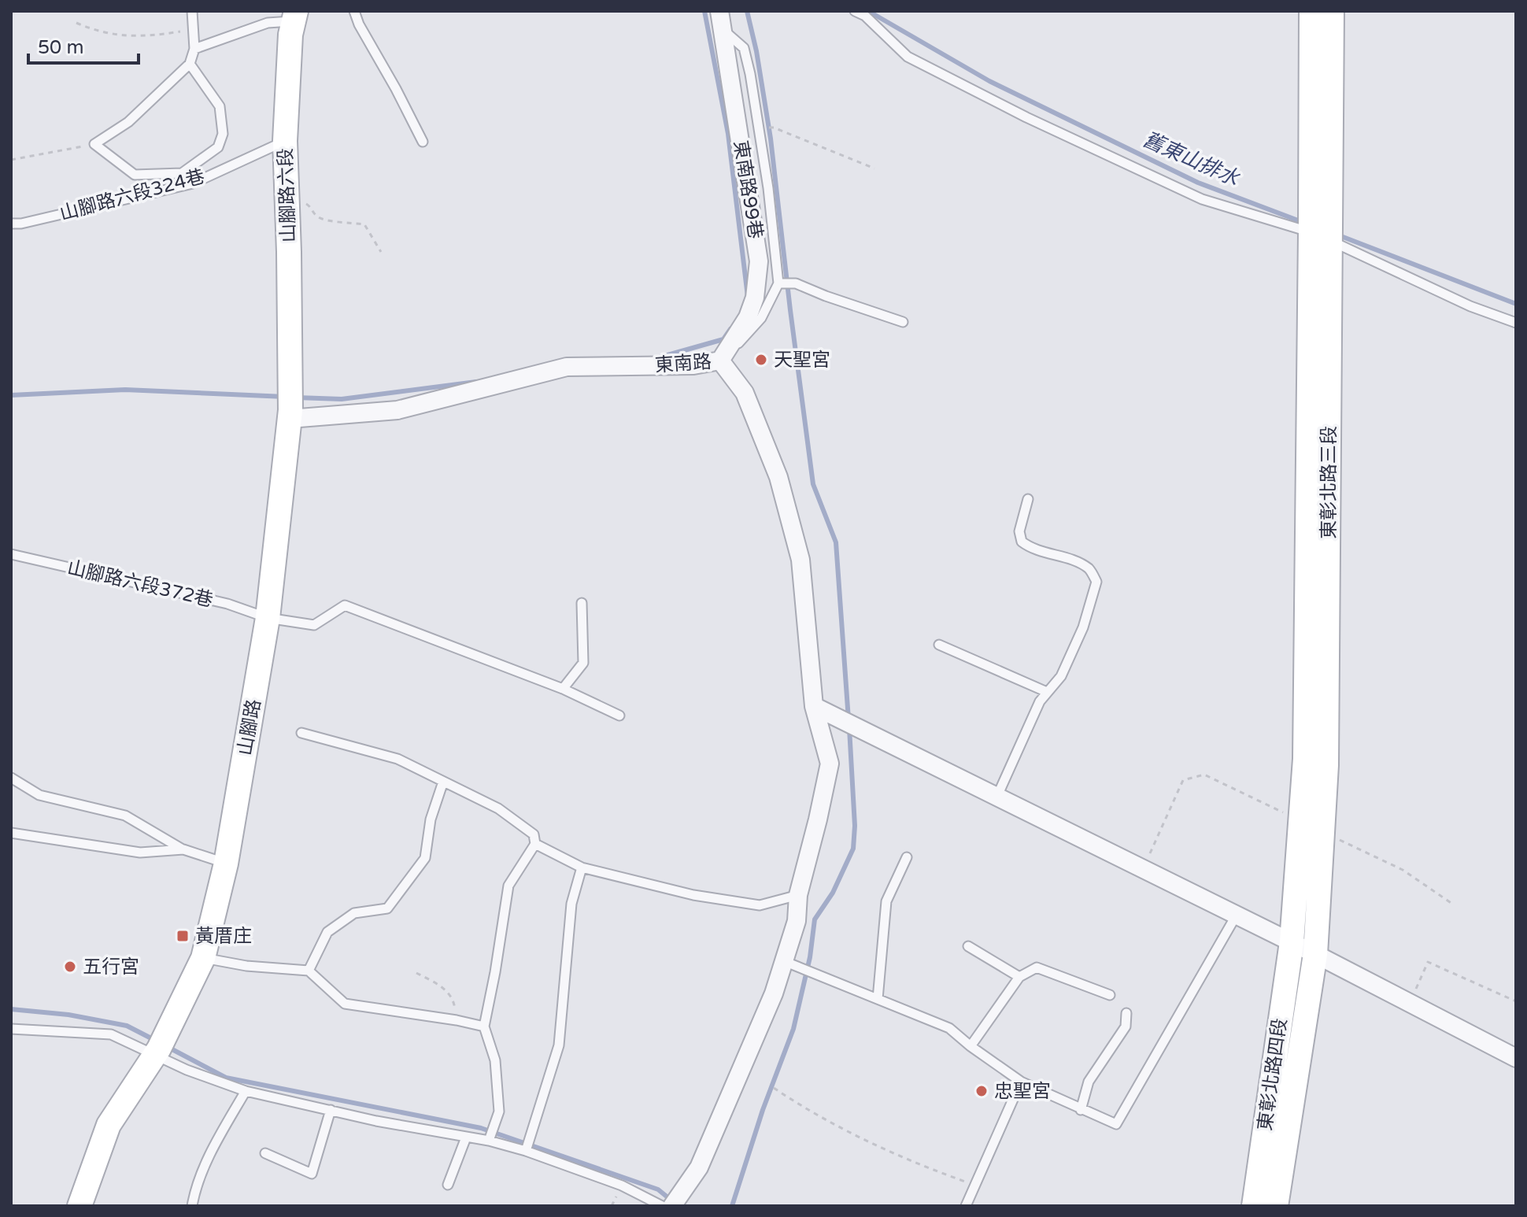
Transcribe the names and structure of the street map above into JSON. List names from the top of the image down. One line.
{"streets":{"street":["東南路99巷","山腳路六段","東南路","東彰北路三段","山腳路","東彰北路四段"],"lane":["山腳路六段324巷","山腳路六段372巷"]},"crossings":[["東南路99巷","東南路"],["山腳路六段324巷","山腳路六段"],["山腳路六段","東南路"],["山腳路六段","山腳路"],["東南路","山腳路"],["東彰北路三段","東彰北路四段"],["山腳路六段372巷","山腳路"]],"water":["舊東山排水"],"places":{"other":["天聖宮","五行宮","忠聖宮"],"transit":["黃厝庄"]},"scale_bar":"50 m"}
